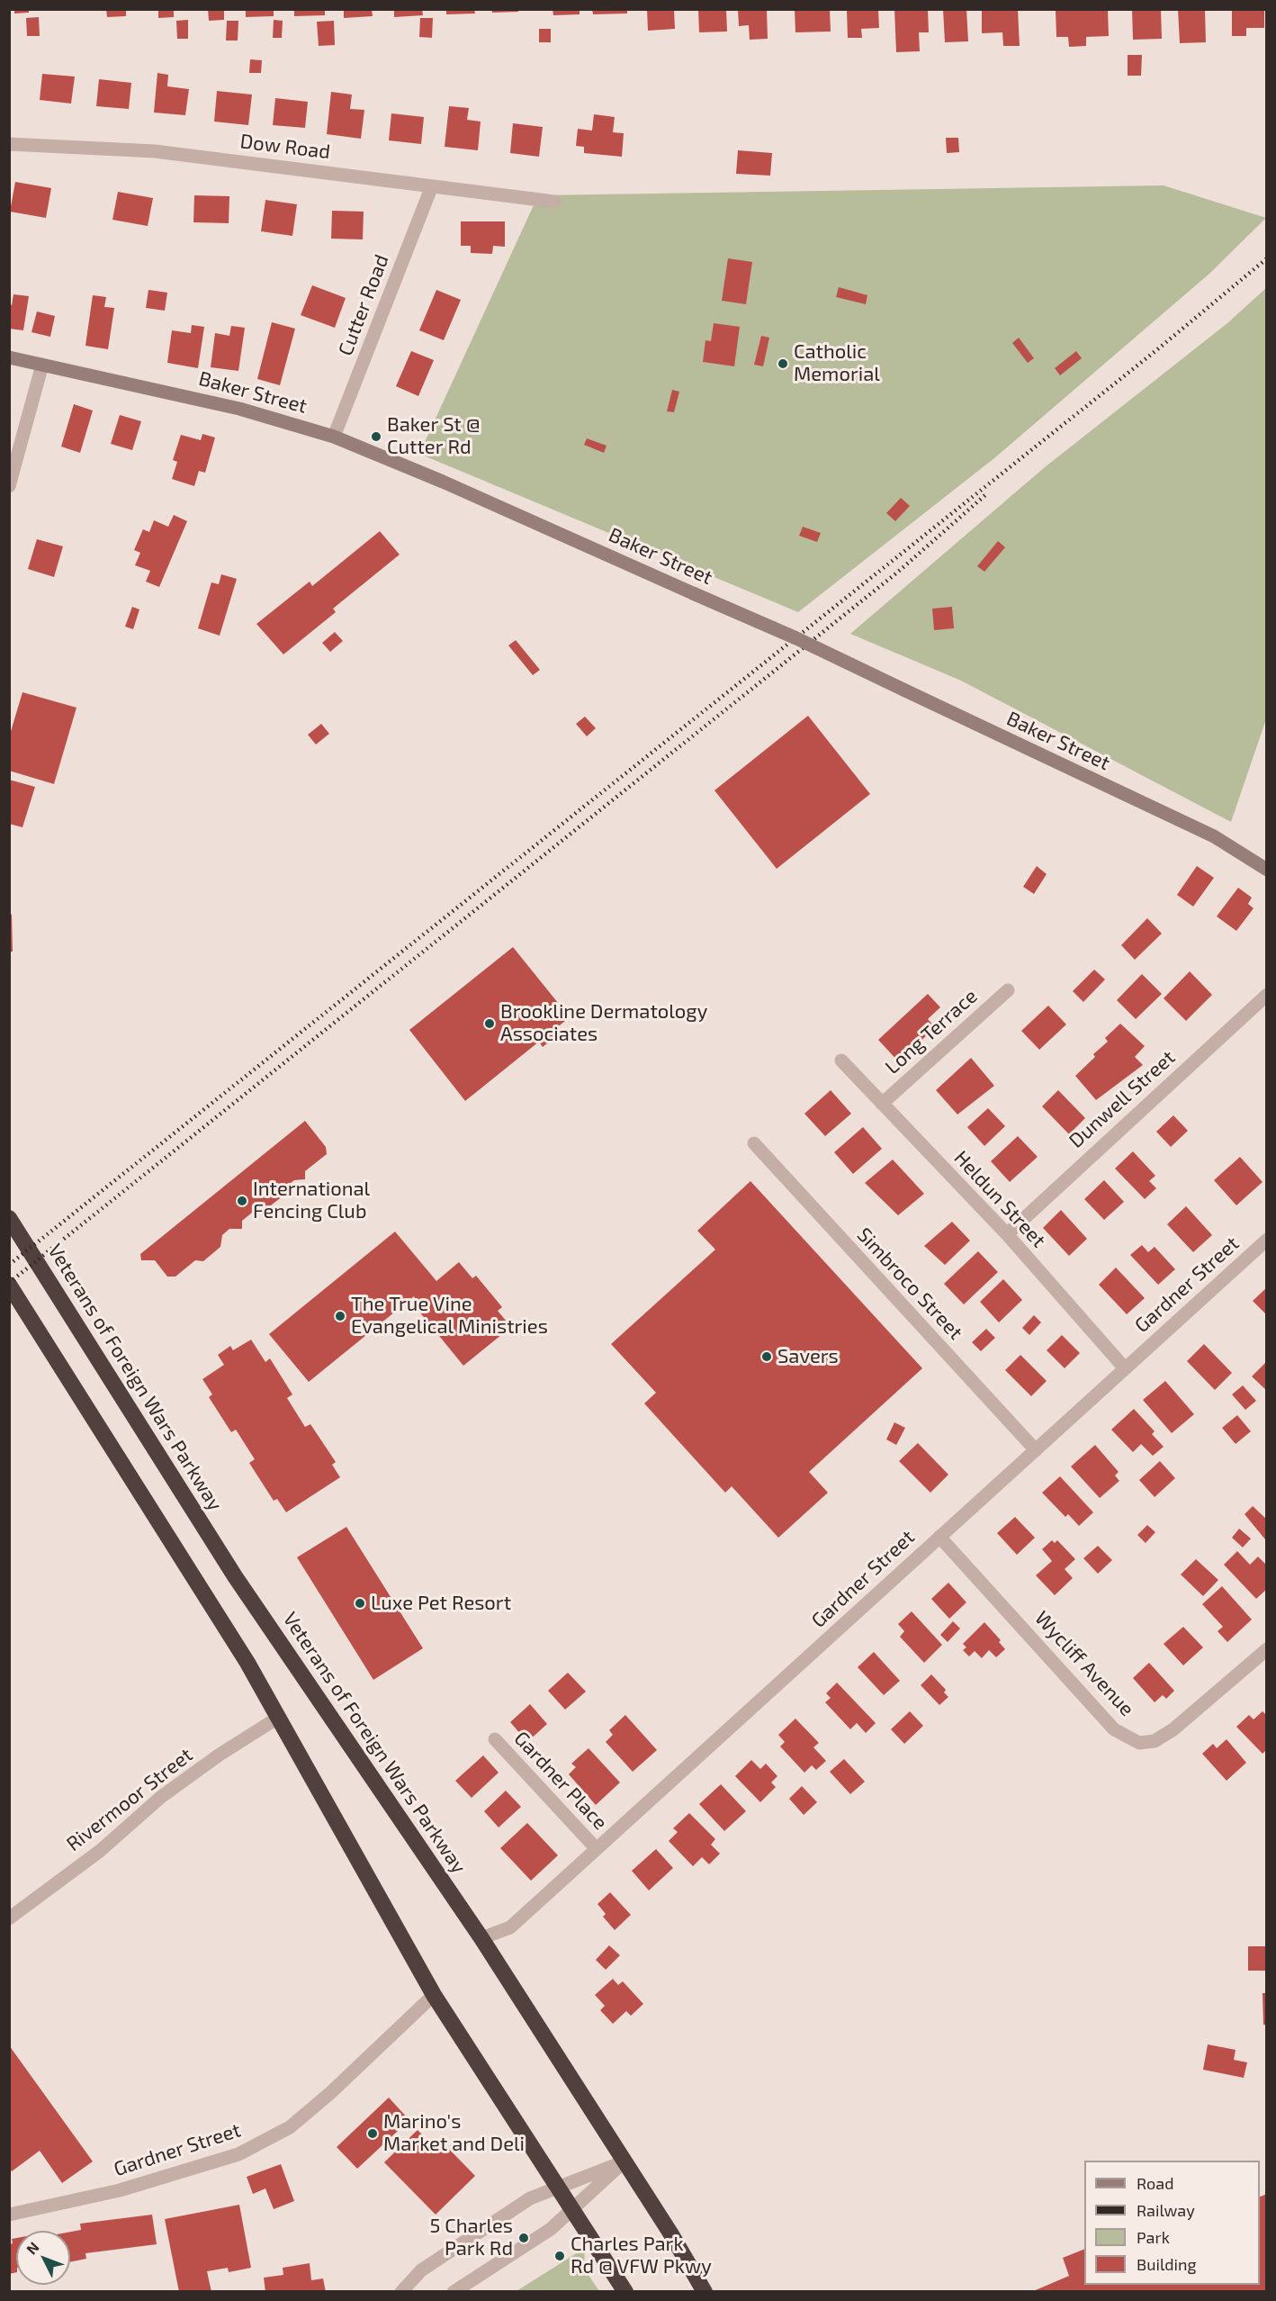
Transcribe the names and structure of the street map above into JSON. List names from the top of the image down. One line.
{"streets":{"highway":["Veterans of Foreign Wars Parkway"],"street":["Dow Road","Cutter Road","Baker Street","Long Terrace","Dunwell Street","Heldun Street","Simbroco Street","Gardner Street","Wycliff Avenue","Gardner Place","Rivermoor Street"]},"crossings":[["Dow Road","Cutter Road"],["Cutter Road","Baker Street"],["Long Terrace","Heldun Street"],["Dunwell Street","Heldun Street"],["Heldun Street","Gardner Street"],["Simbroco Street","Gardner Street"],["Gardner Street","Veterans of Foreign Wars Parkway"],["Gardner Street","Wycliff Avenue"],["Gardner Street","Gardner Place"]],"places":["Catholic Memorial","Baker St @ Cutter Rd","Brookline Dermatology Associates","International Fencing Club","The True Vine Evangelical Ministries","Savers","Luxe Pet Resort","Marino's Market and Deli","5 Charles Park Rd","Charles Park Rd @ VFW Pkwy"],"legend":["Road","Railway","Park","Building"],"north":"top left"}
